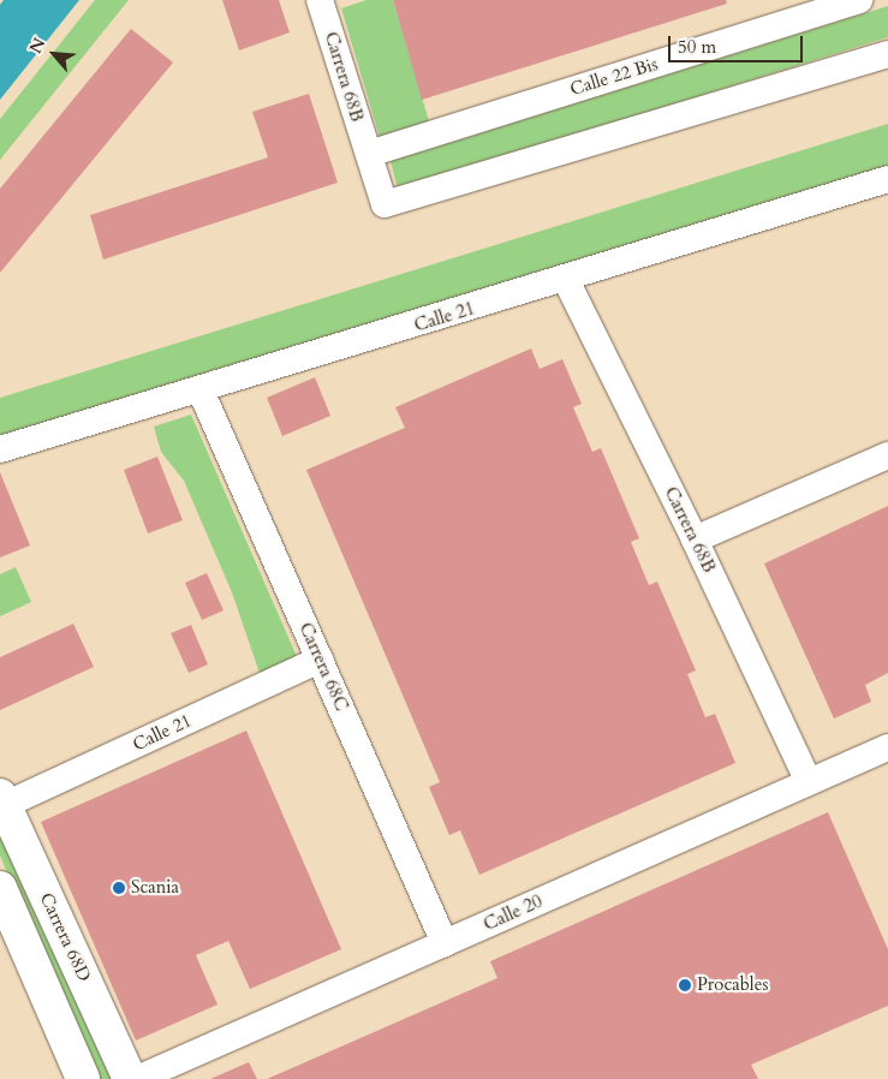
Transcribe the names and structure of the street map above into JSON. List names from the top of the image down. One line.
{"streets":{"main road":["Carrera 68D"],"street":["Carrera 68B","Calle 22 Bis","Calle 21","Carrera 68C","Calle 20"]},"crossings":[["Carrera 68B","Calle 22 Bis"],["Carrera 68B","Calle 21"],["Carrera 68B","Calle 20"],["Calle 21","Carrera 68C"],["Calle 21","Carrera 68D"],["Carrera 68C","Calle 20"]],"places":["Scania","Procables"],"scale_bar":"50 m","north":"top left"}
